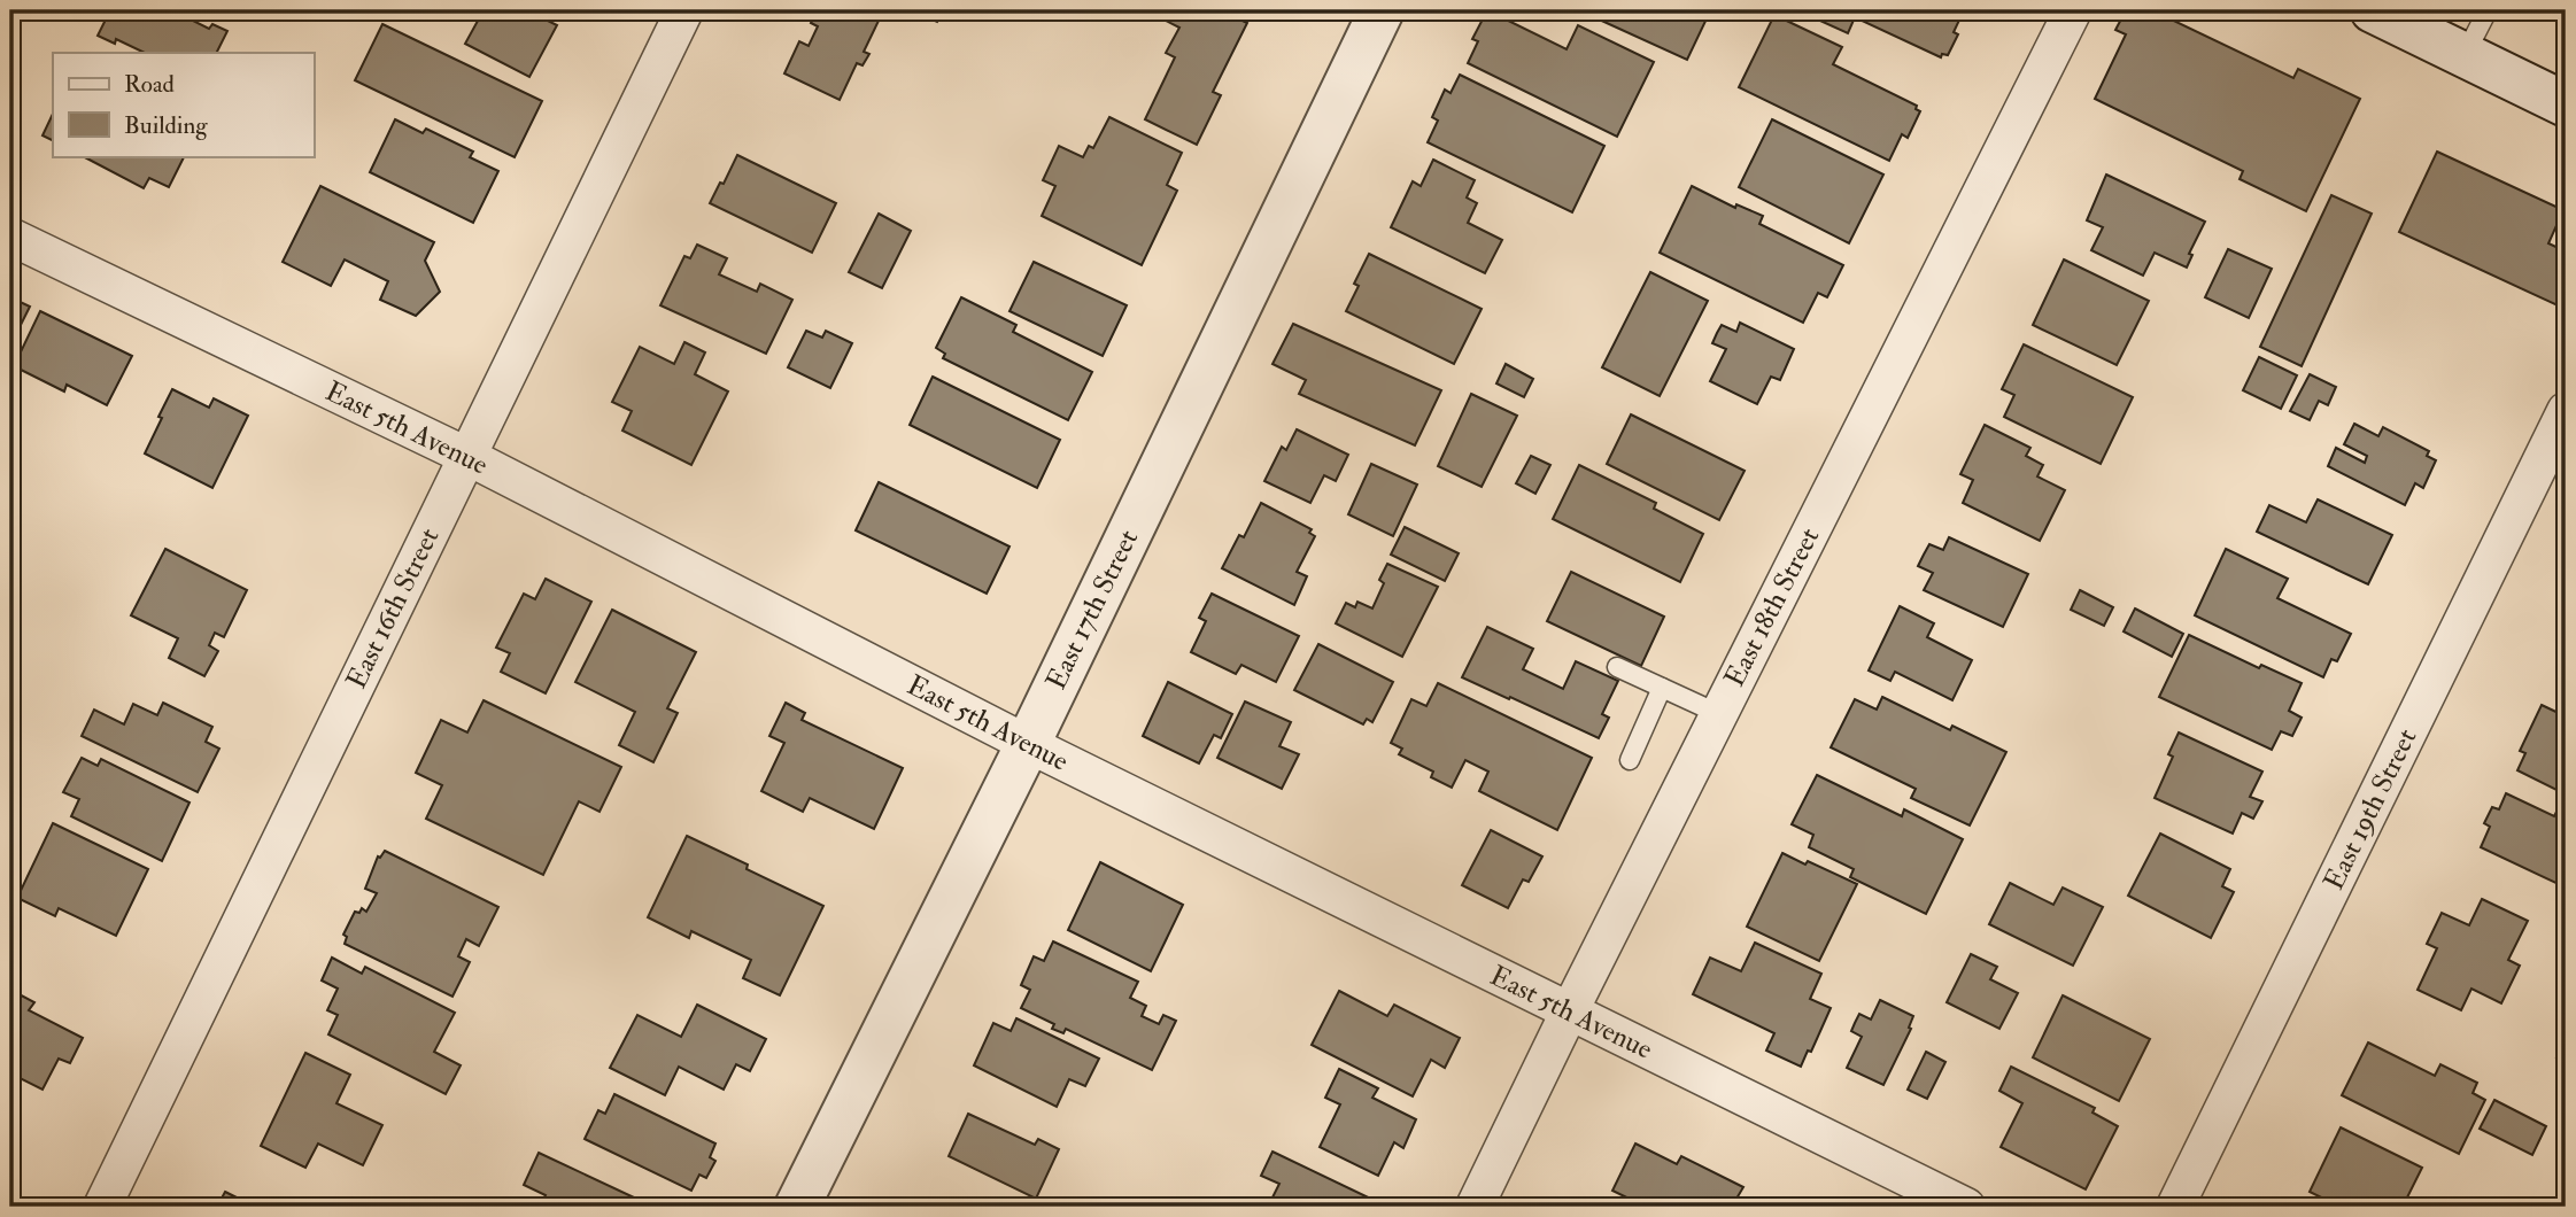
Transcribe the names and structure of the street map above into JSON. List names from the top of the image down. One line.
{"streets":{"street":["East 5th Avenue","East 18th Street","East 16th Street","East 17th Street","East 19th Street"]},"crossings":[["East 5th Avenue","East 18th Street"],["East 5th Avenue","East 16th Street"],["East 5th Avenue","East 17th Street"]],"legend":["Road","Building"]}
